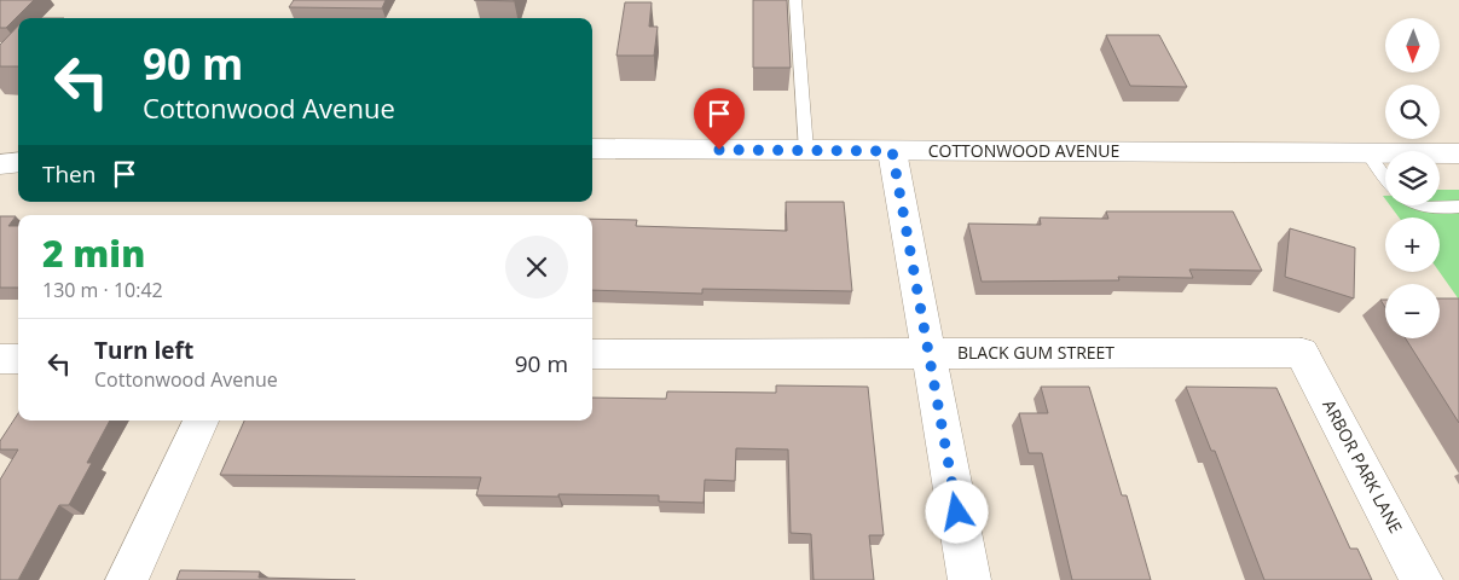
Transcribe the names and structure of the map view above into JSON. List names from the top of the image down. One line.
{"streets":{"street":["COTTONWOOD AVENUE","BLACK GUM STREET","ARBOR PARK LANE"]},"crossings":[["BLACK GUM STREET","ARBOR PARK LANE"]],"north":"bottom","page":{"map_buttons":["+","−"],"turn":["90 m","Cottonwood Avenue"],"then":"Then","heading":["2 min","130 m · 10:42"],"list":[{"name":"Turn left","note":"Cottonwood Avenue","value":"90 m"}]}}
